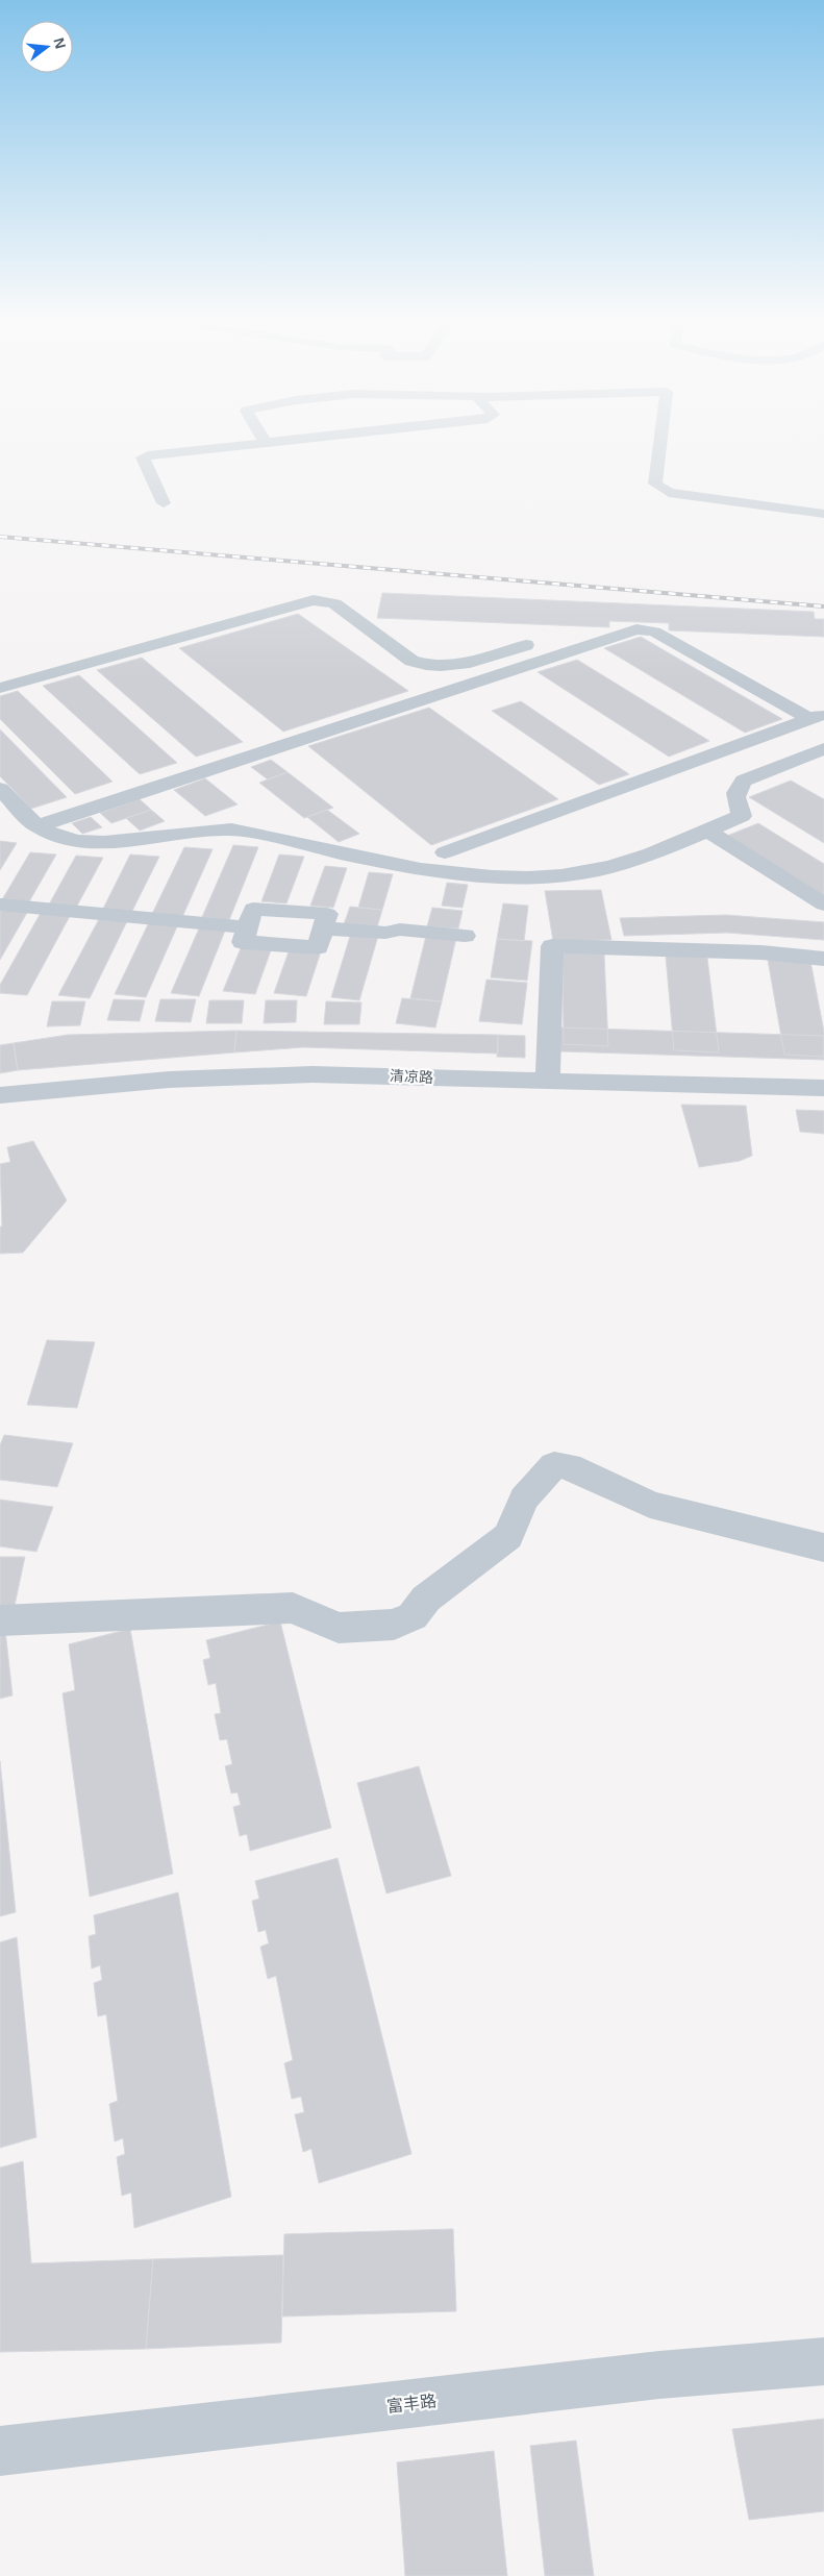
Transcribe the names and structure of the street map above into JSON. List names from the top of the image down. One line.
{"streets":{"street":["清凉路","富丰路"]},"north":"right"}
